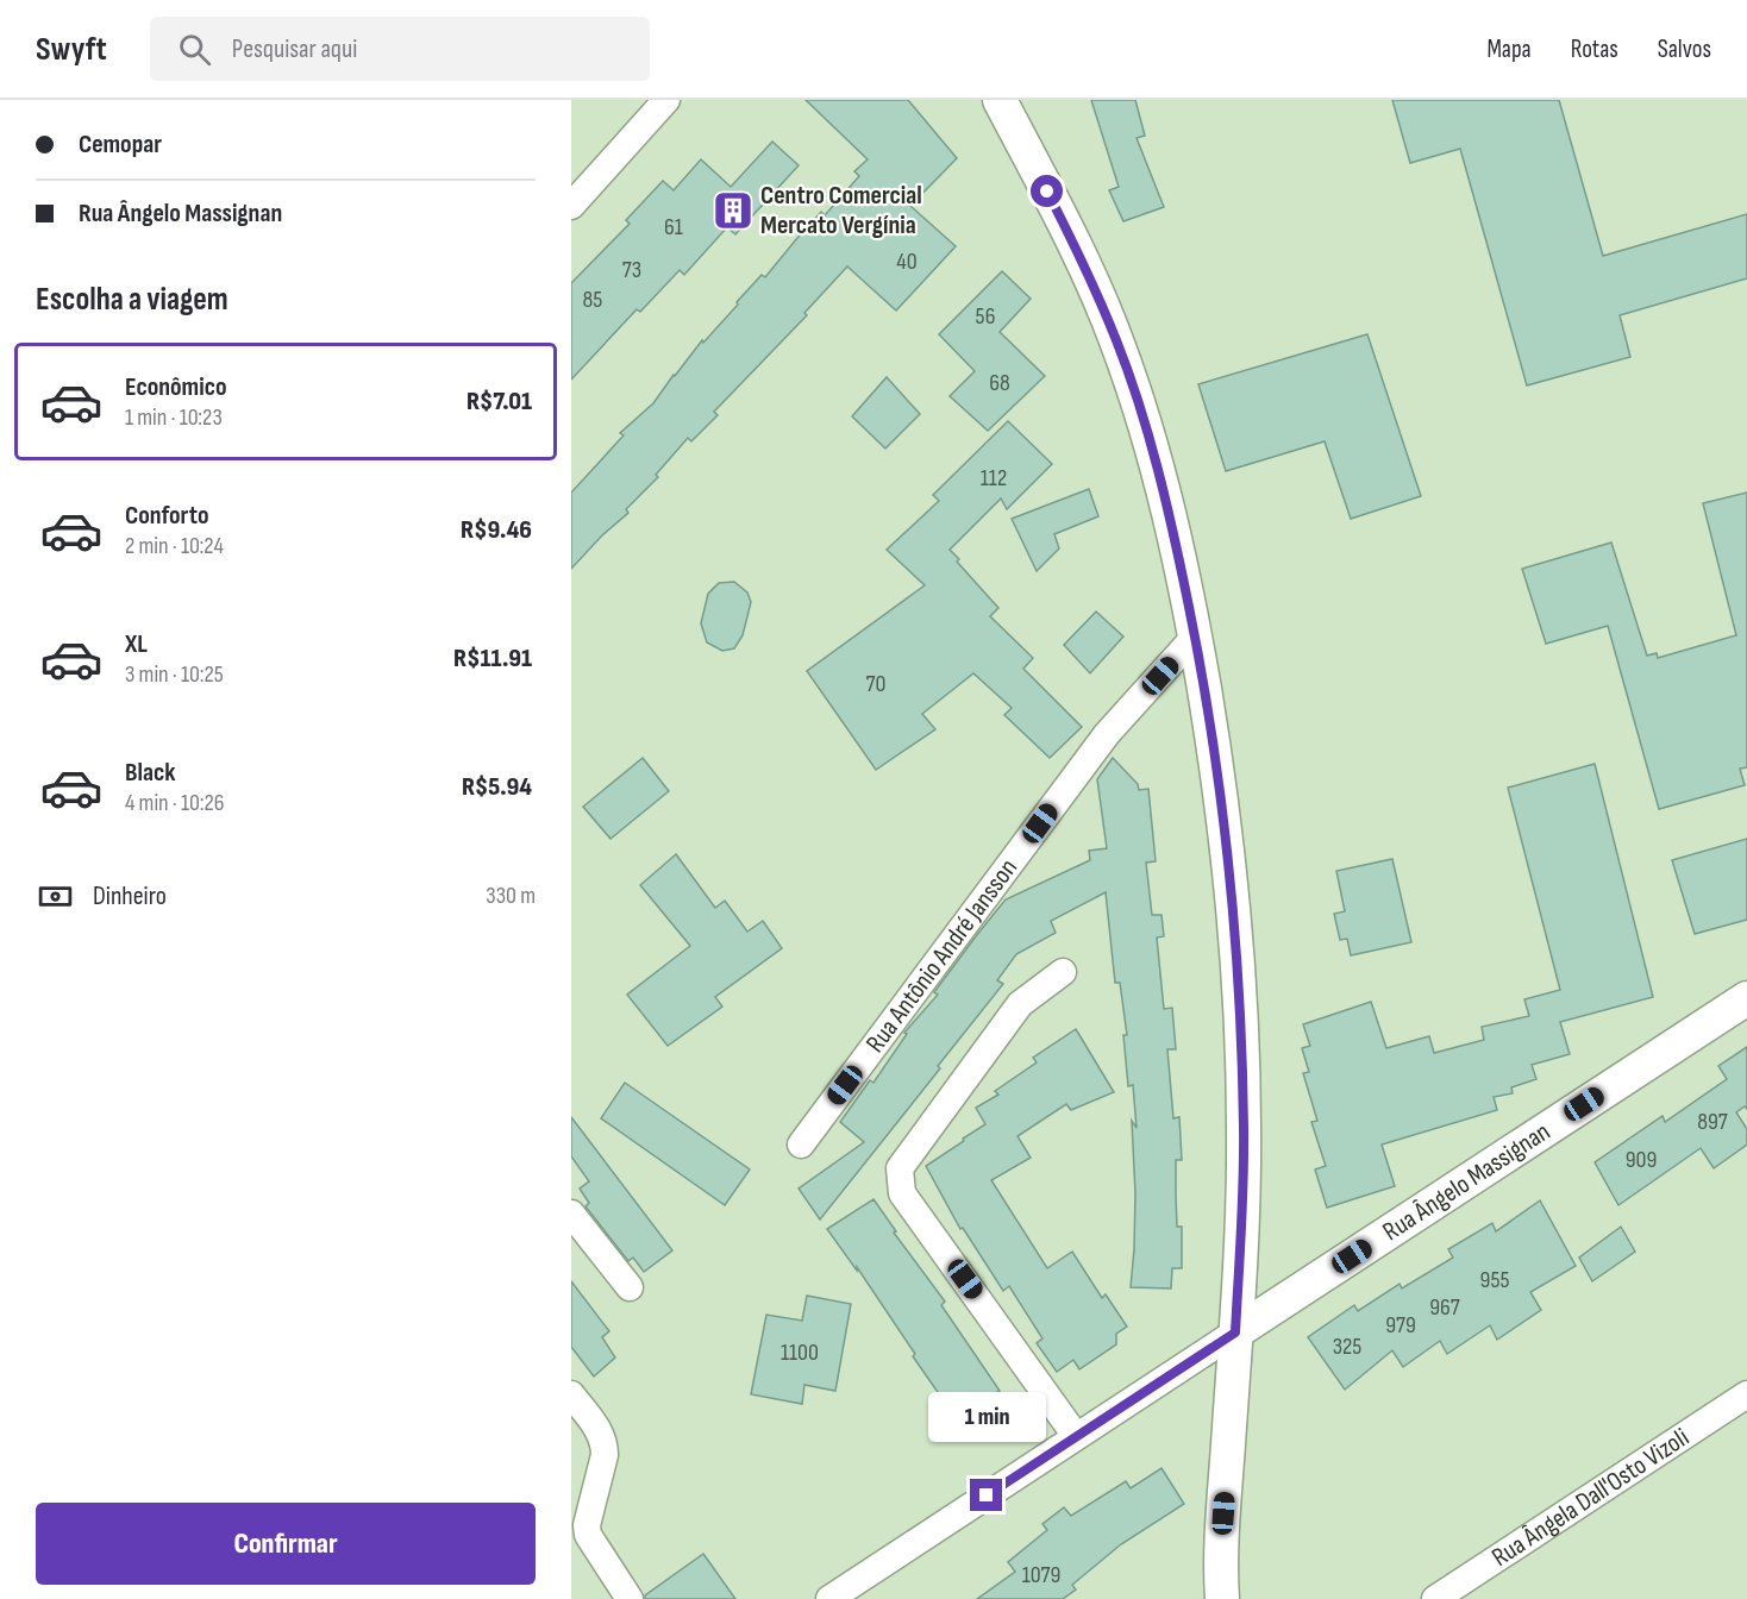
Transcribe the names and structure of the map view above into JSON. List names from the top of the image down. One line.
{"streets":{"street":["Rua Antônio André Jansson","Rua Ângelo Massignan","Rua Ângela Dall'Osto Vizoli"]},"places":{"building":["Centro Comercial Mercato Vergínia"]},"house_numbers":["61","40","73","85","56","68","112","70","897","909","955","967","979","325","1100","1079"],"page":{"header":"Swyft","search":"Pesquisar aqui","nav":["Mapa","Rotas","Salvos"],"banner":["Cemopar","Rua Ângelo Massignan"],"heading":"Escolha a viagem","list":[{"name":"Econômico","note":"1 min · 10:23","value":"R$7.01"},{"name":"Conforto","note":"2 min · 10:24","value":"R$9.46"},{"name":"XL","note":"3 min · 10:25","value":"R$11.91"},{"name":"Black","note":"4 min · 10:26","value":"R$5.94"}],"pay":["Dinheiro","330 m"],"bubble":"1 min","buttons":"Confirmar"}}
